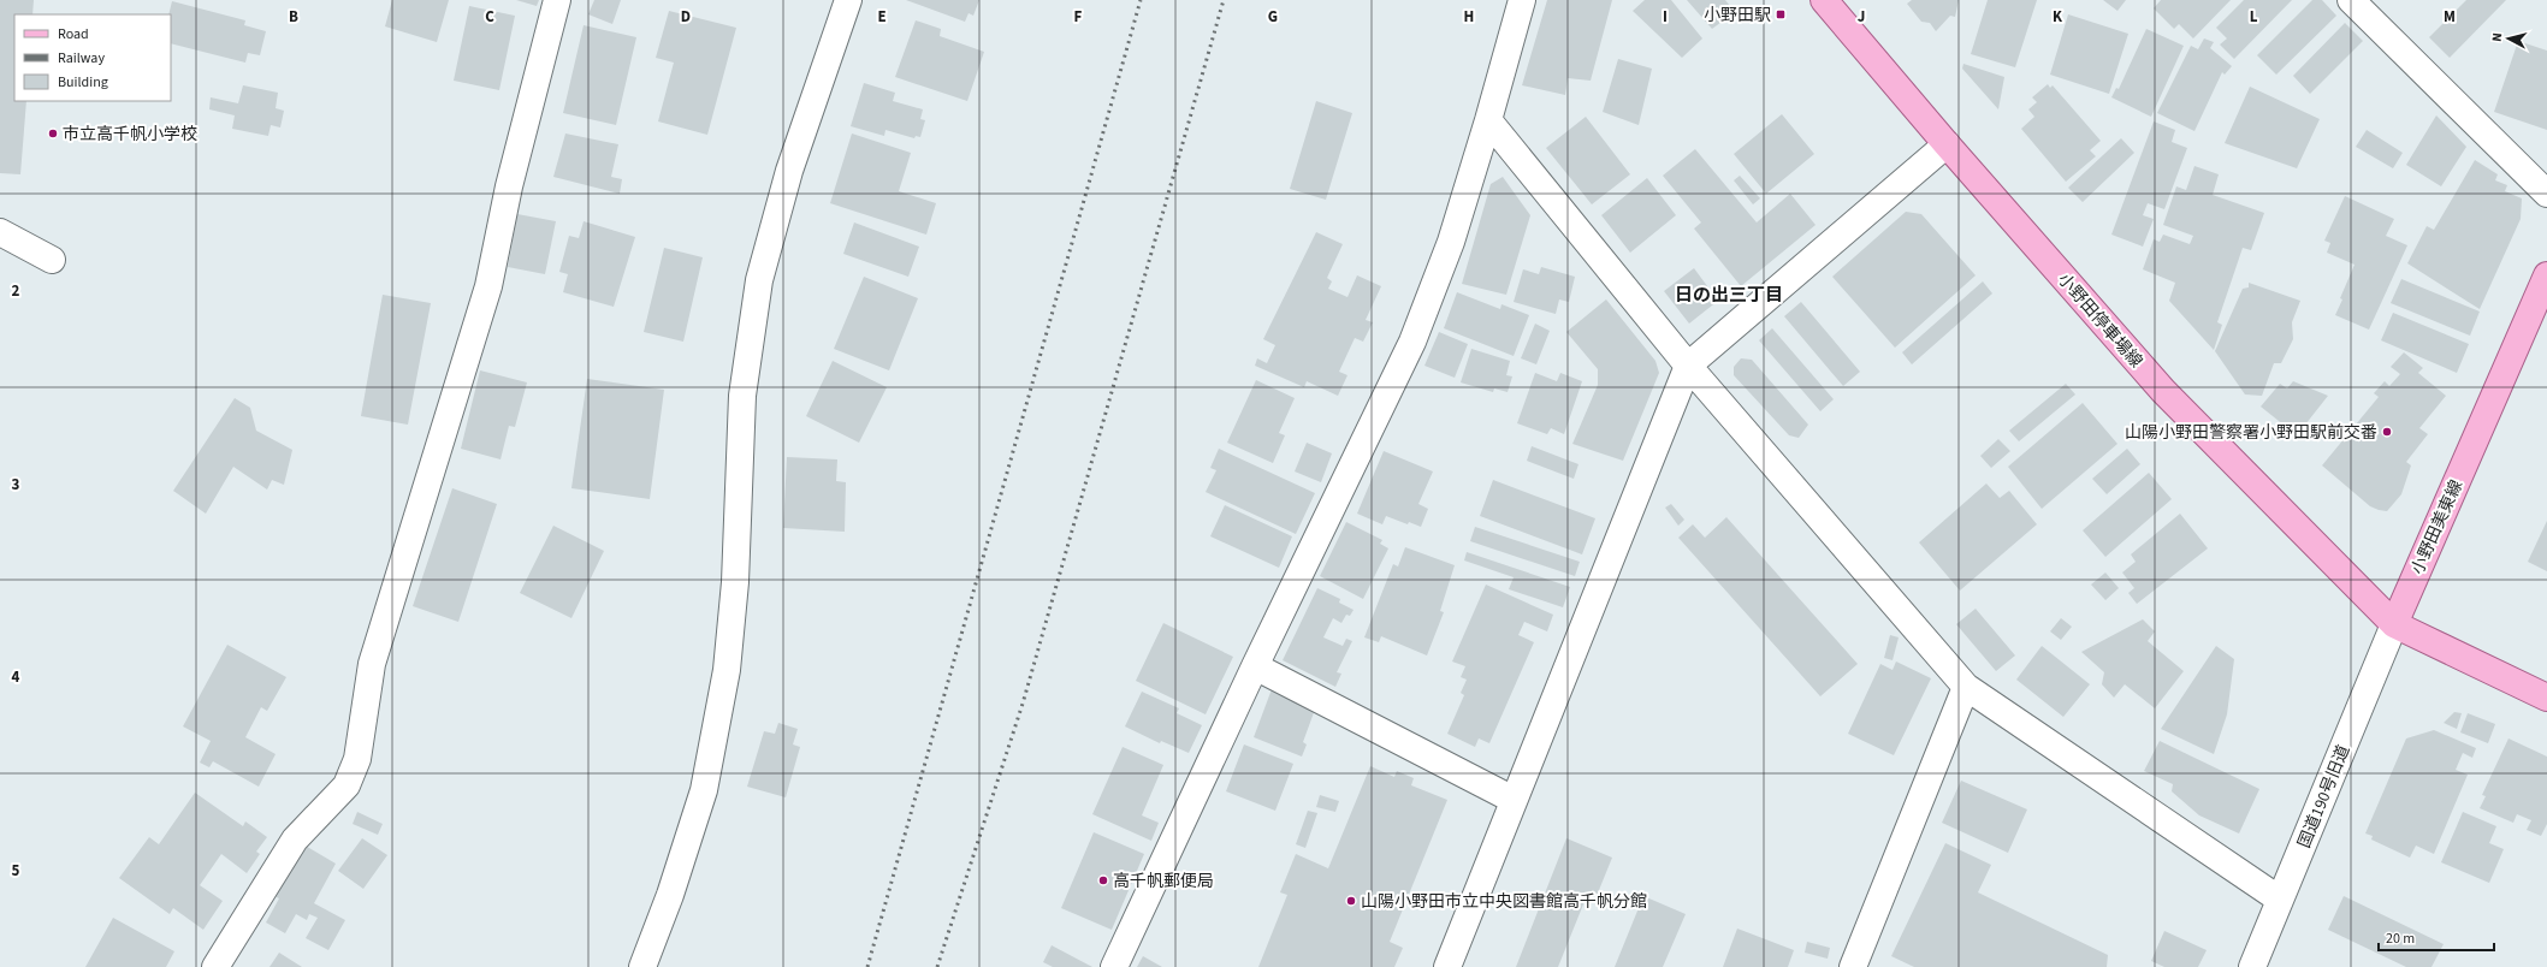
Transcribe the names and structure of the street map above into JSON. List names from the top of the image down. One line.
{"streets":{"main road":["小野田停車場線","小野田美東線"],"street":["国道190号旧道"]},"crossings":[["小野田停車場線","小野田美東線"],["小野田停車場線","国道190号旧道"],["小野田美東線","国道190号旧道"]],"districts":["日の出三丁目"],"places":{"transit":["小野田駅"],"other":["市立高千帆小学校","山陽小野田警察署小野田駅前交番","高千帆郵便局","山陽小野田市立中央図書館高千帆分館"]},"legend":["Road","Railway","Building"],"scale_bar":"20 m","north":"left","grid":{"columns":["B","C","D","E","F","G","H","I","J","K","L","M"],"rows":["2","3","4","5"]}}
